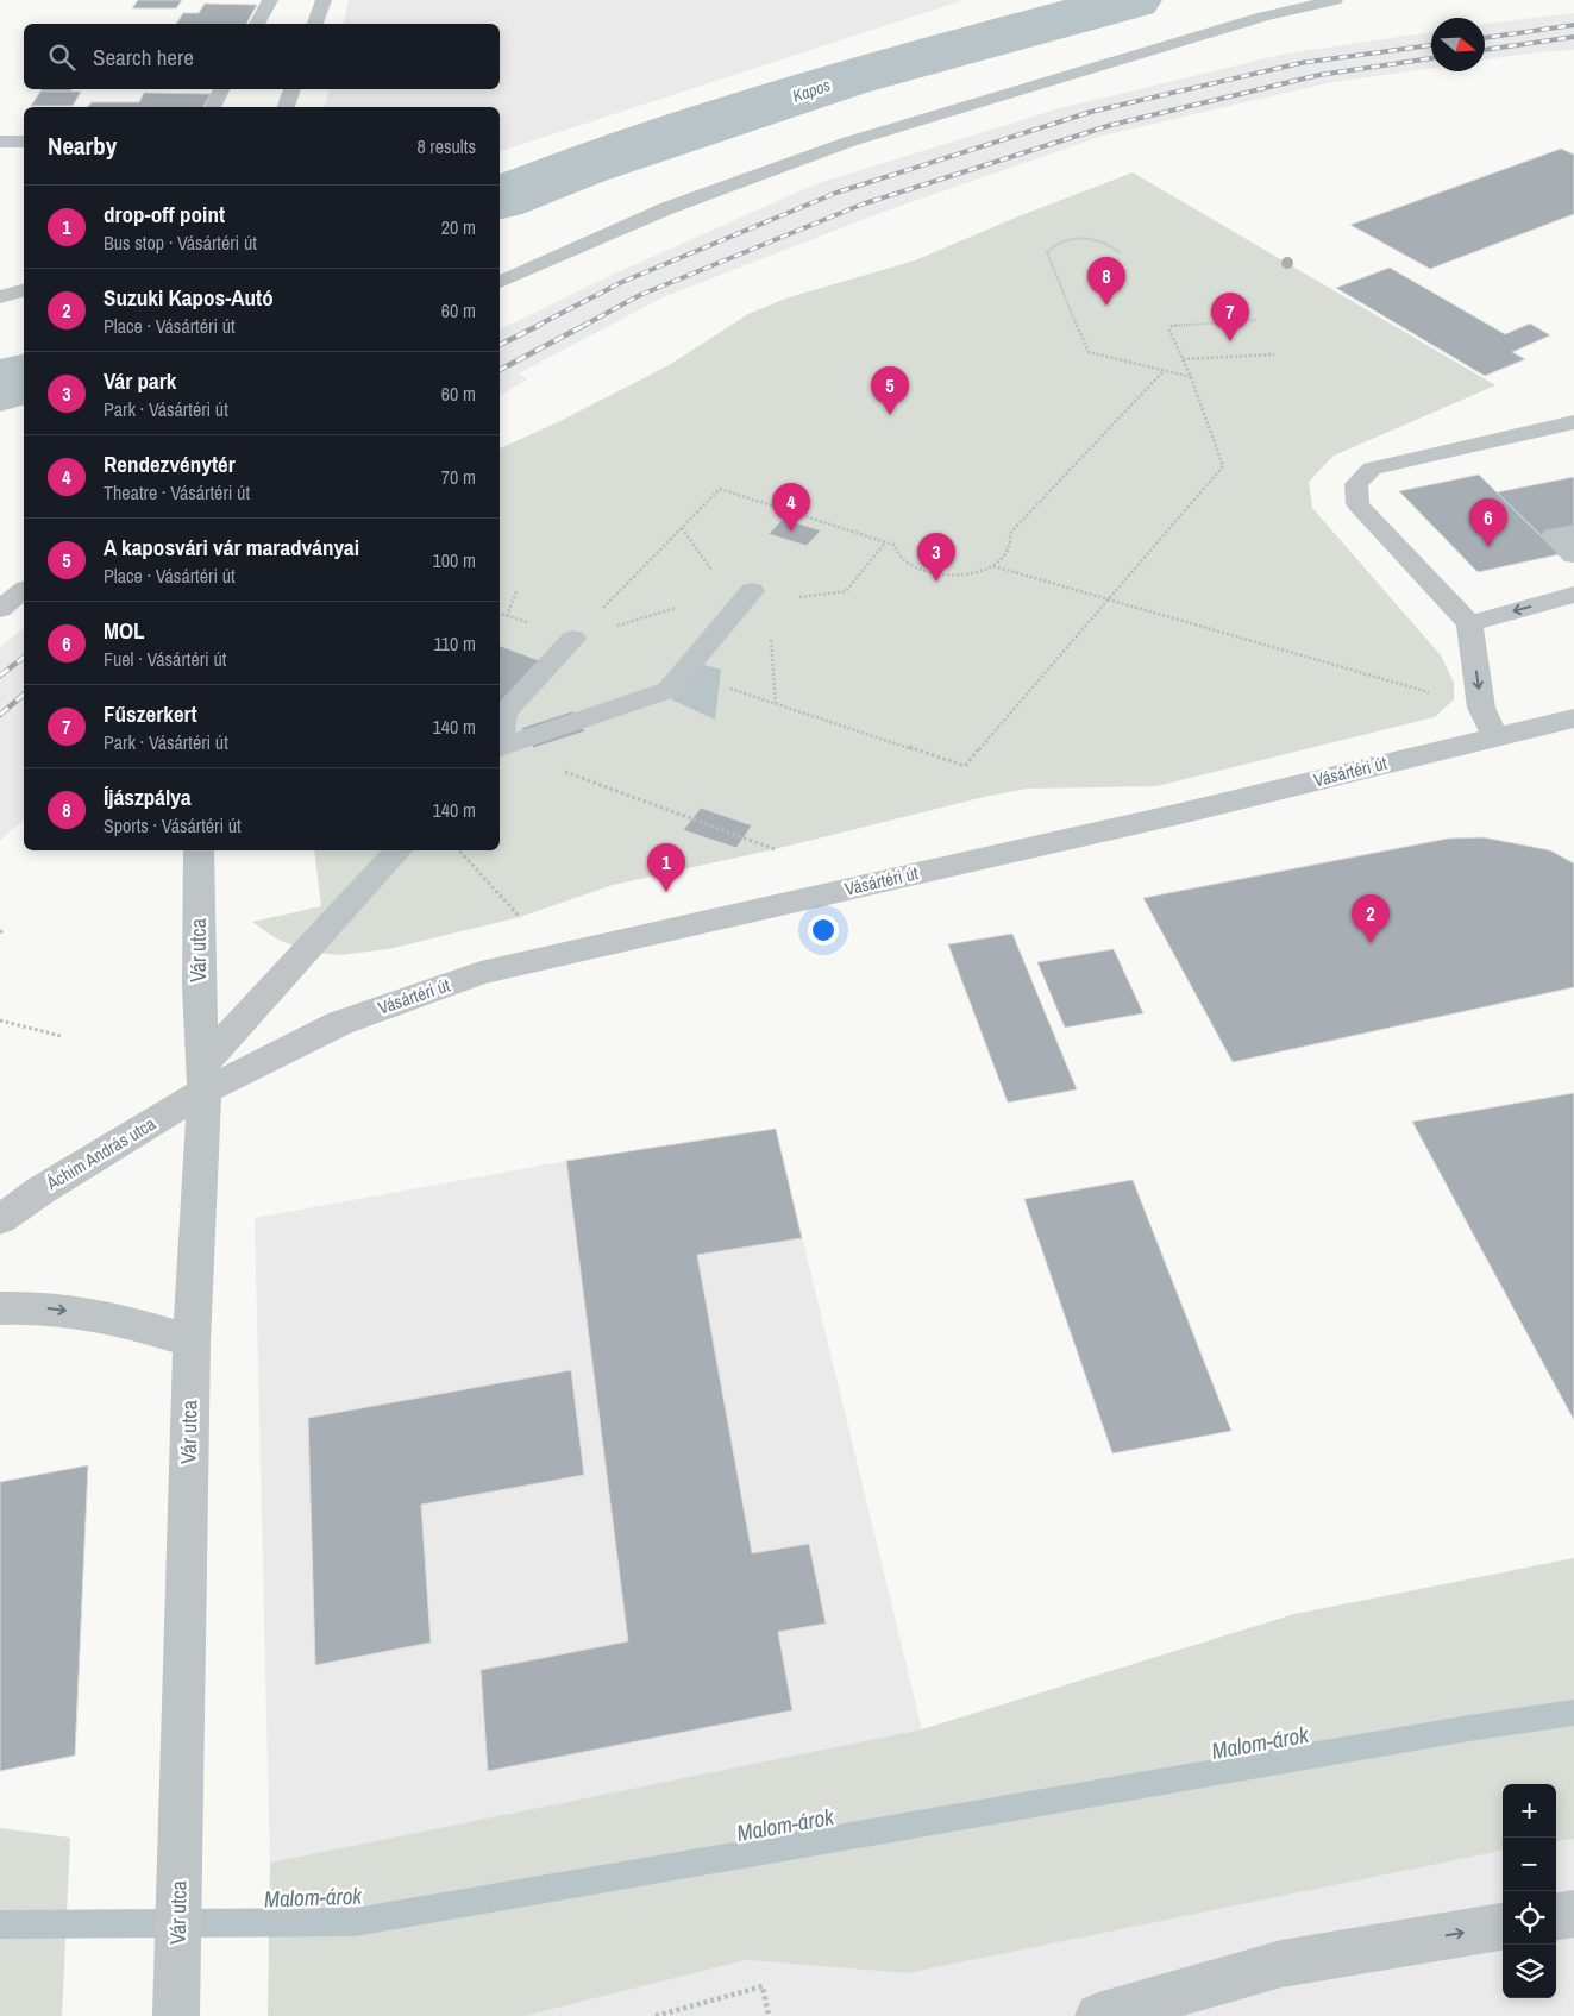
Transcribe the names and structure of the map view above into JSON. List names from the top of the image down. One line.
{"streets":{"street":["Vásártéri út","Vár utca","Áchim András utca"]},"crossings":[["Vásártéri út","Vár utca"],["Vásártéri út","Áchim András utca"],["Vár utca","Áchim András utca"]],"water":["Kapos","Malom-árok"],"north":"right","page":{"search":"Search here","heading":["Nearby","8 results"],"list":[{"mark":"1","name":"drop-off point","note":"Bus stop · Vásártéri út","value":"20 m"},{"mark":"2","name":"Suzuki Kapos-Autó","note":"Place · Vásártéri út","value":"60 m"},{"mark":"3","name":"Vár park","note":"Park · Vásártéri út","value":"60 m"},{"mark":"4","name":"Rendezvénytér","note":"Theatre · Vásártéri út","value":"70 m"},{"mark":"5","name":"A kaposvári vár maradványai","note":"Place · Vásártéri út","value":"100 m"},{"mark":"6","name":"MOL","note":"Fuel · Vásártéri út","value":"110 m"},{"mark":"7","name":"Fűszerkert","note":"Park · Vásártéri út","value":"140 m"},{"mark":"8","name":"Íjászpálya","note":"Sports · Vásártéri út","value":"140 m"}],"pins":["8","7","5","4","6","3","1","2"],"map_buttons":["+","−"]}}
